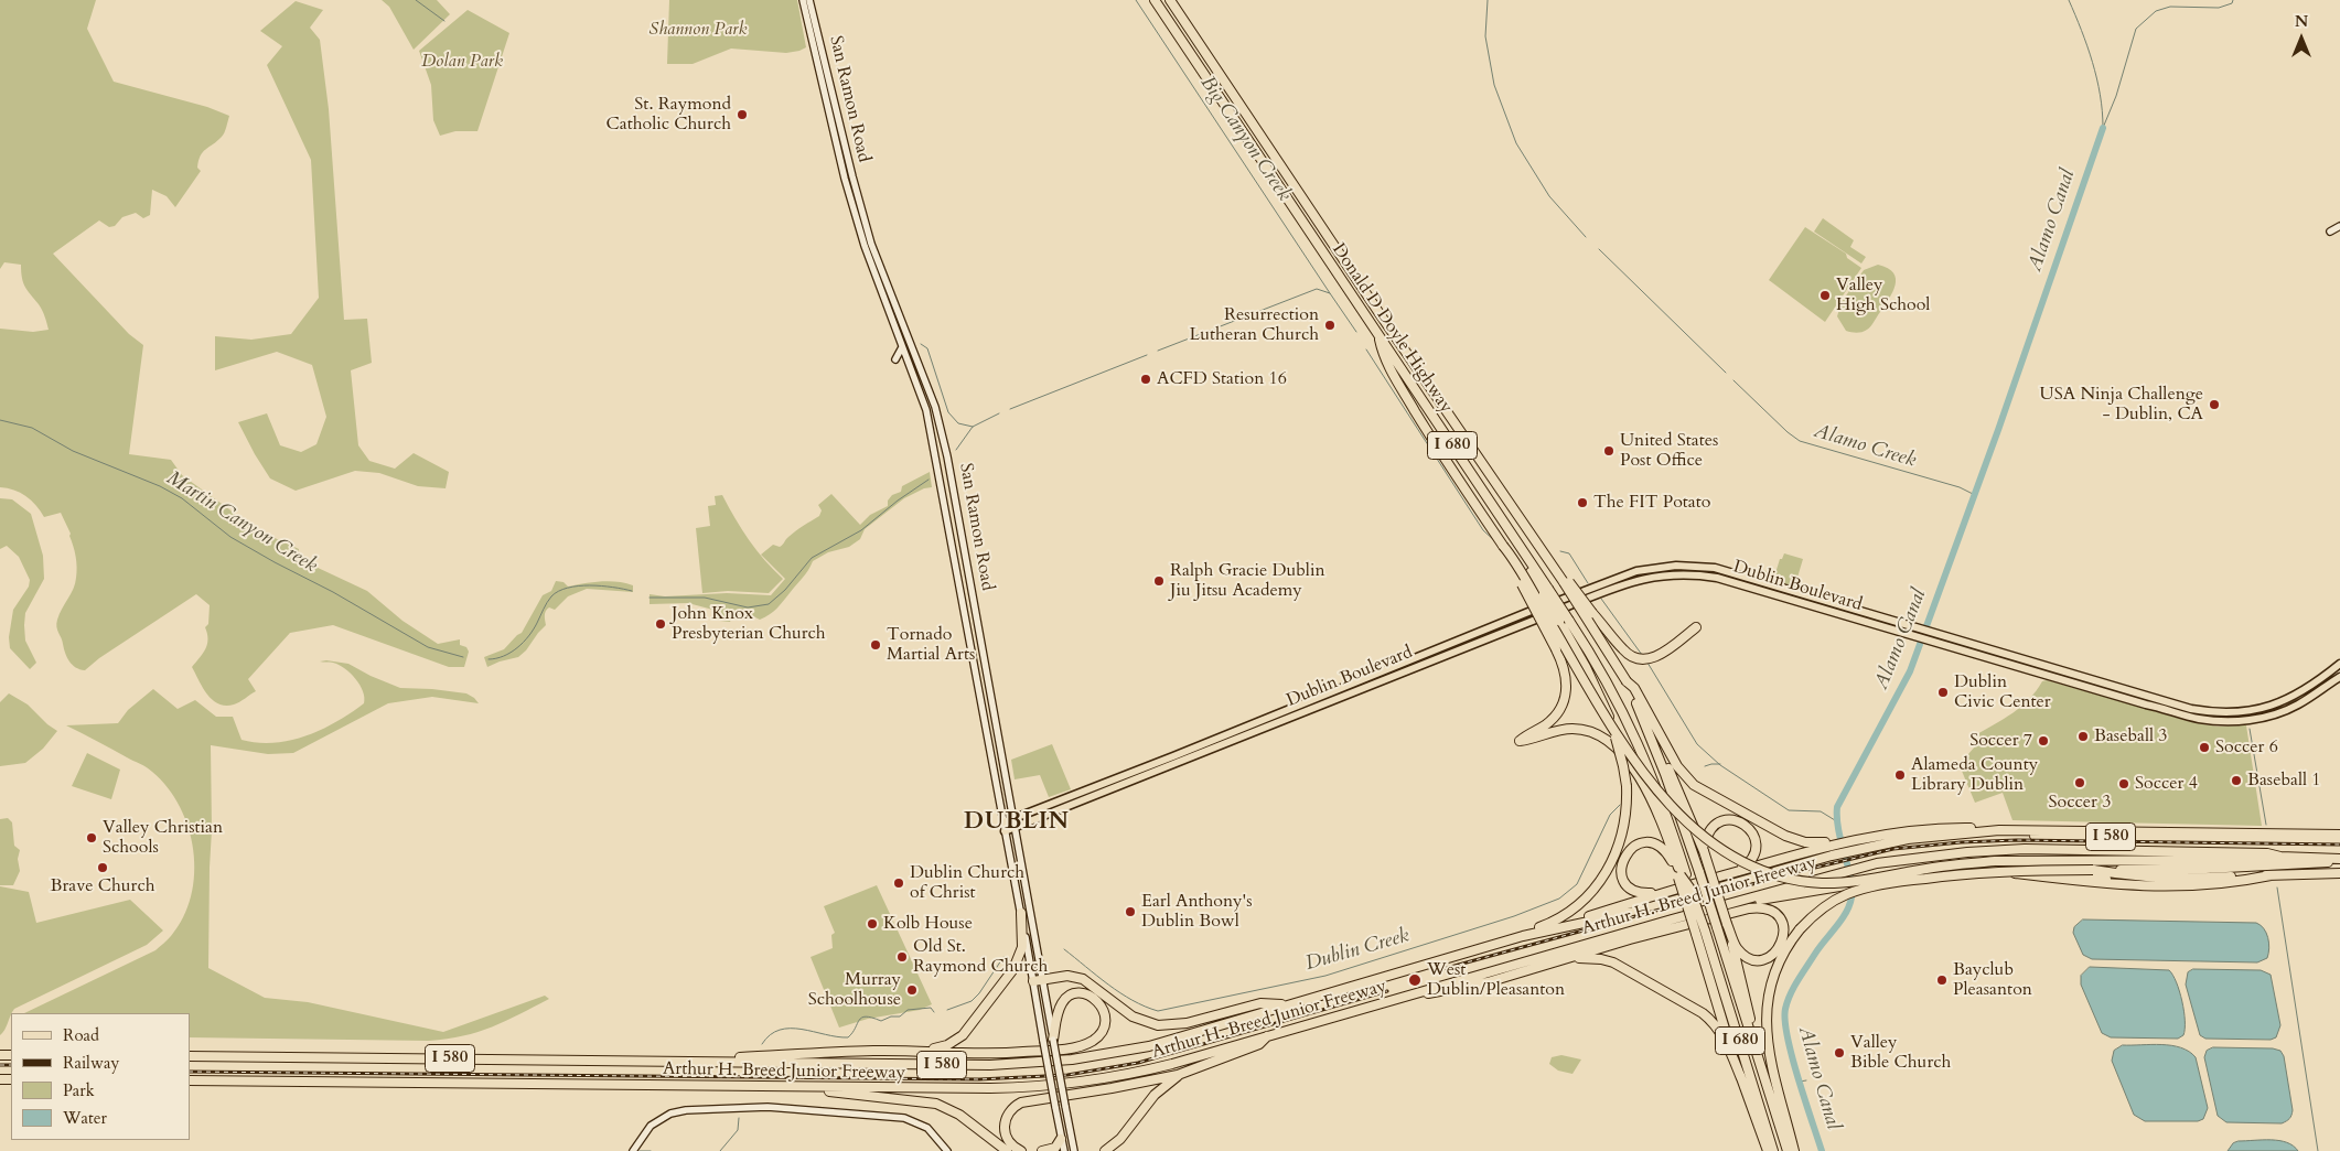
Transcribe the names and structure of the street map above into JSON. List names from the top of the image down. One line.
{"streets":{"highway":["Donald D Doyle Highway","I 680","I 580","Arthur H. Breed Junior Freeway"],"main road":["San Ramon Road","Dublin Boulevard"]},"crossings":[["San Ramon Road","Dublin Boulevard"],["Donald D Doyle Highway","I 680"],["I 580","Arthur H. Breed Junior Freeway"]],"districts":["DUBLIN"],"water":["Big Canyon Creek","Alamo Canal","Alamo Creek","Martin Canyon Creek","Dublin Creek"],"parks":["Shannon Park","Dolan Park"],"places":["St. Raymond Catholic Church","Valley High School","Resurrection Lutheran Church","ACFD Station 16","USA Ninja Challenge - Dublin, CA","United States Post Office","The FIT Potato","Ralph Gracie Dublin Jiu Jitsu Academy","John Knox Presbyterian Church","Tornado Martial Arts","Dublin Civic Center","Baseball 3","Soccer 7","Soccer 6","Alameda County Library Dublin","Baseball 1","Soccer 3","Soccer 4","Valley Christian Schools","Brave Church","Dublin Church of Christ","Earl Anthony's Dublin Bowl","Kolb House","Old St. Raymond Church","West Dublin/Pleasanton","Bayclub Pleasanton","Murray Schoolhouse","Valley Bible Church"],"legend":["Road","Railway","Park","Water"],"north":"top"}
